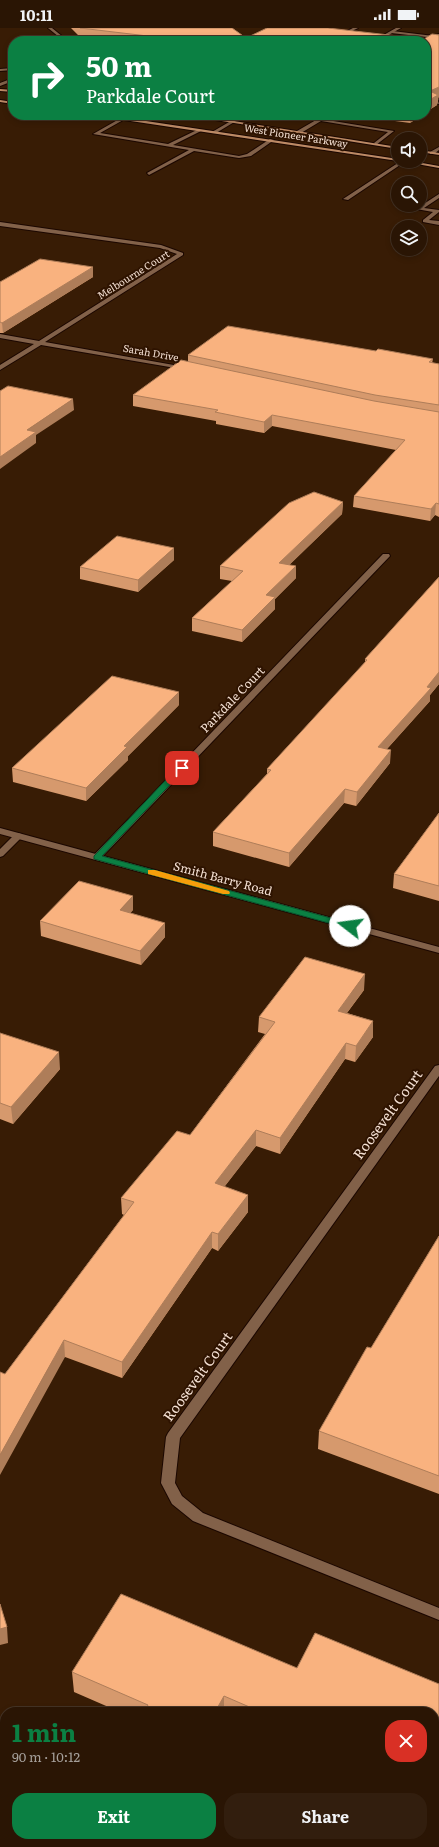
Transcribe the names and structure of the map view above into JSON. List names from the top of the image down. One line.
{"streets":{"main road":["West Pioneer Parkway"],"street":["Melbourne Court","Sarah Drive","Parkdale Court","Smith Barry Road","Roosevelt Court"]},"crossings":[["Melbourne Court","Sarah Drive"],["Parkdale Court","Smith Barry Road"]],"page":{"status":"10:11","turn":["50 m","Parkdale Court"],"heading":["1 min","90 m · 10:12"],"buttons":["Exit","Share"]}}
